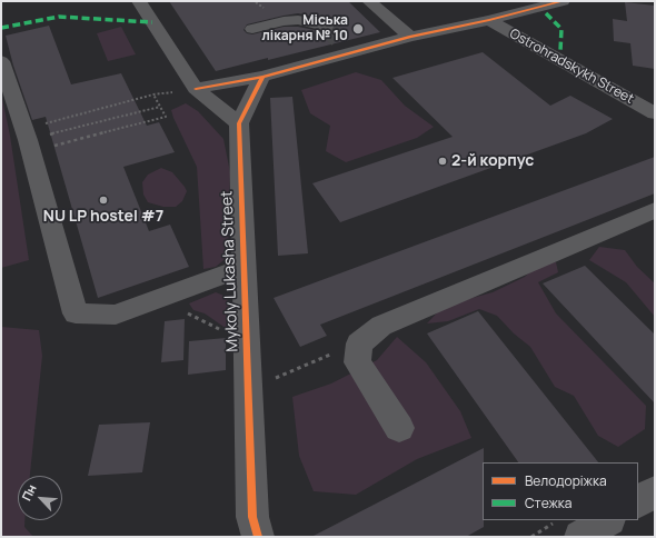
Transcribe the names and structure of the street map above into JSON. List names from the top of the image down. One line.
{"streets":{"street":["Ostrohradskykh Street","Mykoly Lukasha Street"]},"places":["Міська лікарня № 10","2-й корпус","NU LP hostel #7"],"legend":["Велодоріжка","Стежка"],"north":"top left"}
